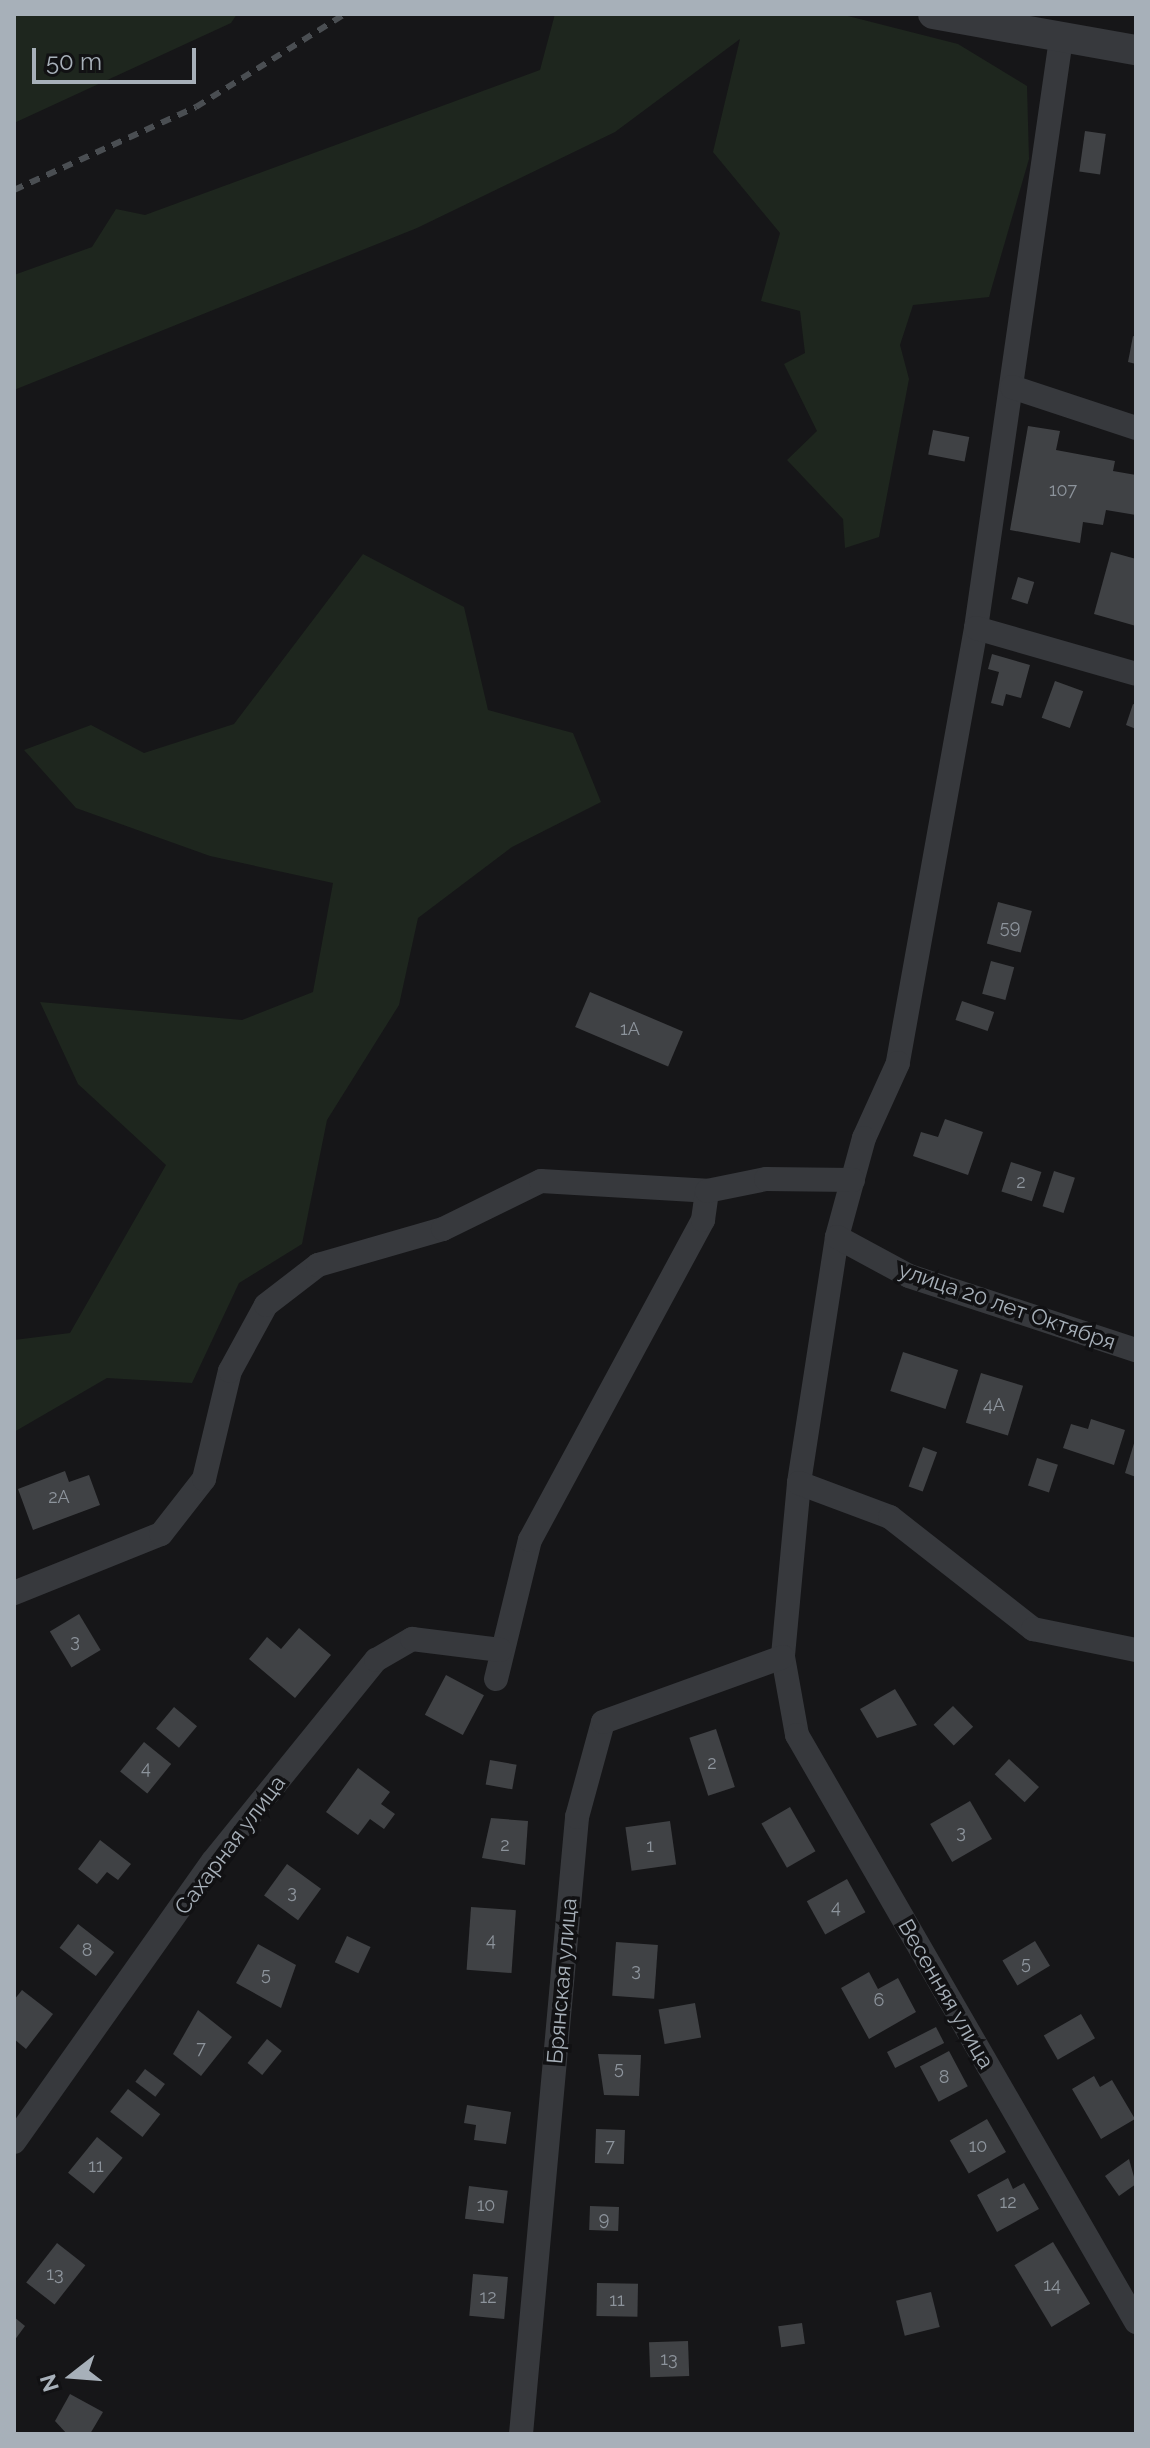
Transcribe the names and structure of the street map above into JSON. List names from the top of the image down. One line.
{"streets":{"street":["улица 20 лет Октября","Сахарная улица","Брянская улица","Весенняя улица"]},"crossings":[["улица 20 лет Октября","Весенняя улица"],["Брянская улица","Весенняя улица"]],"house_numbers":["107","59","1А","2","4А","2А","3","2","4","3","2","1","3","4","4","8","5","3","5","6","7","5","8","7","10","11","12","10","9","13","14","12","11","13"],"scale_bar":"50 m","north":"left"}
